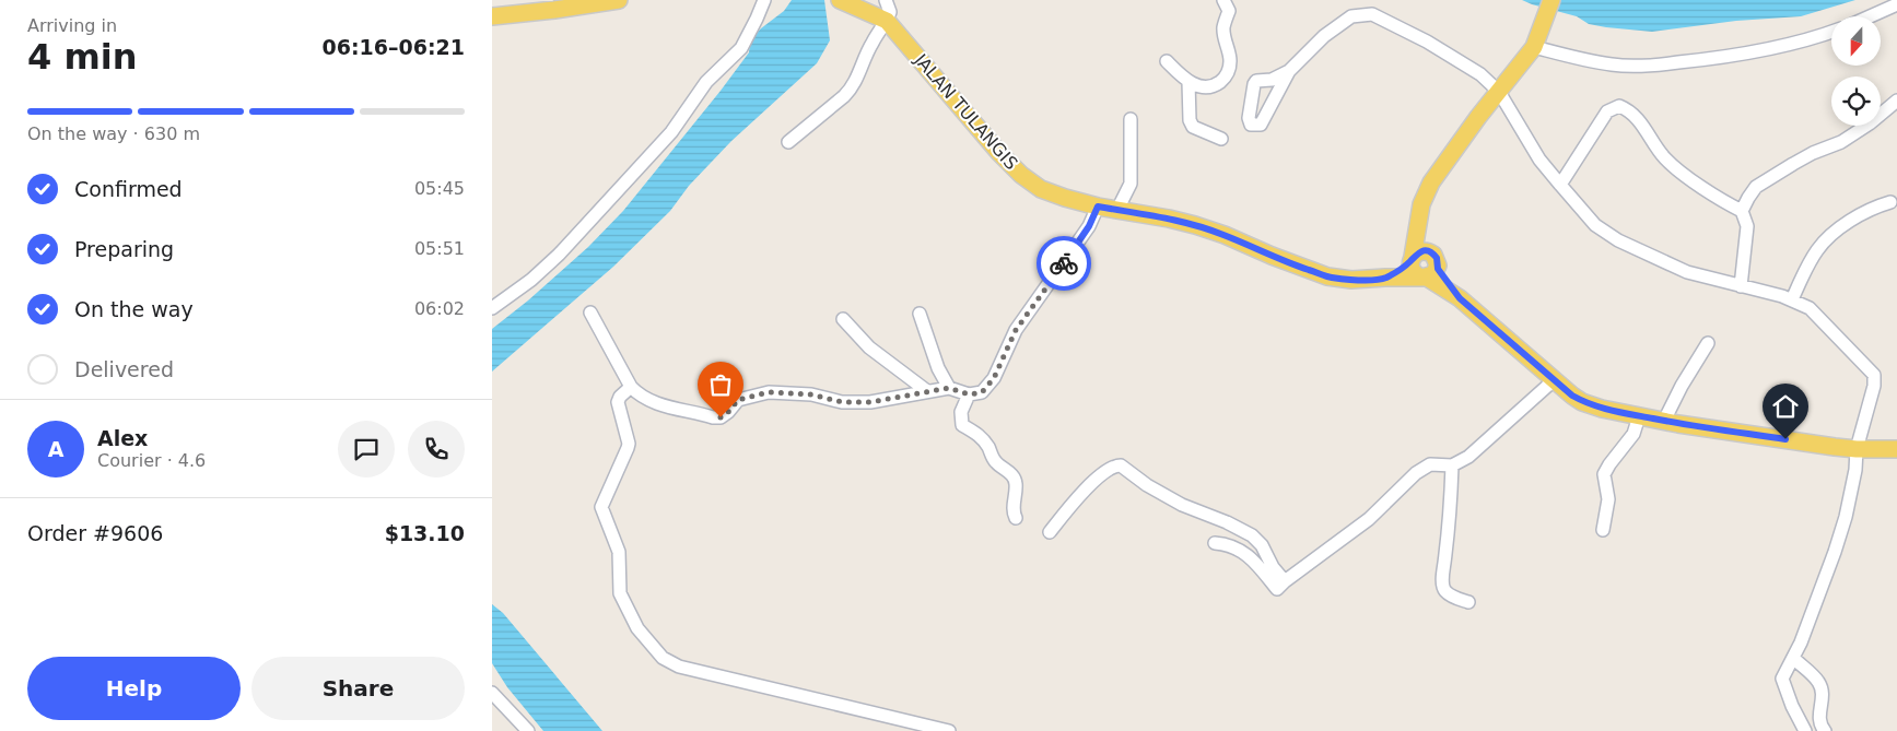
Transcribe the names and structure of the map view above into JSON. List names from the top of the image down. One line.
{"streets":{"main road":["JALAN TULANGIS"]},"north":"bottom","page":{"heading":["4 min","Arriving in","06:16–06:21"],"panel":["Alex","Courier · 4.6","Order #9606","$13.10"],"bar":"On the way · 630 m","list":[["Confirmed","05:45"],["Preparing","05:51"],["On the way","06:02"],"Delivered"],"round":"A","buttons":["Help","Share"]}}
